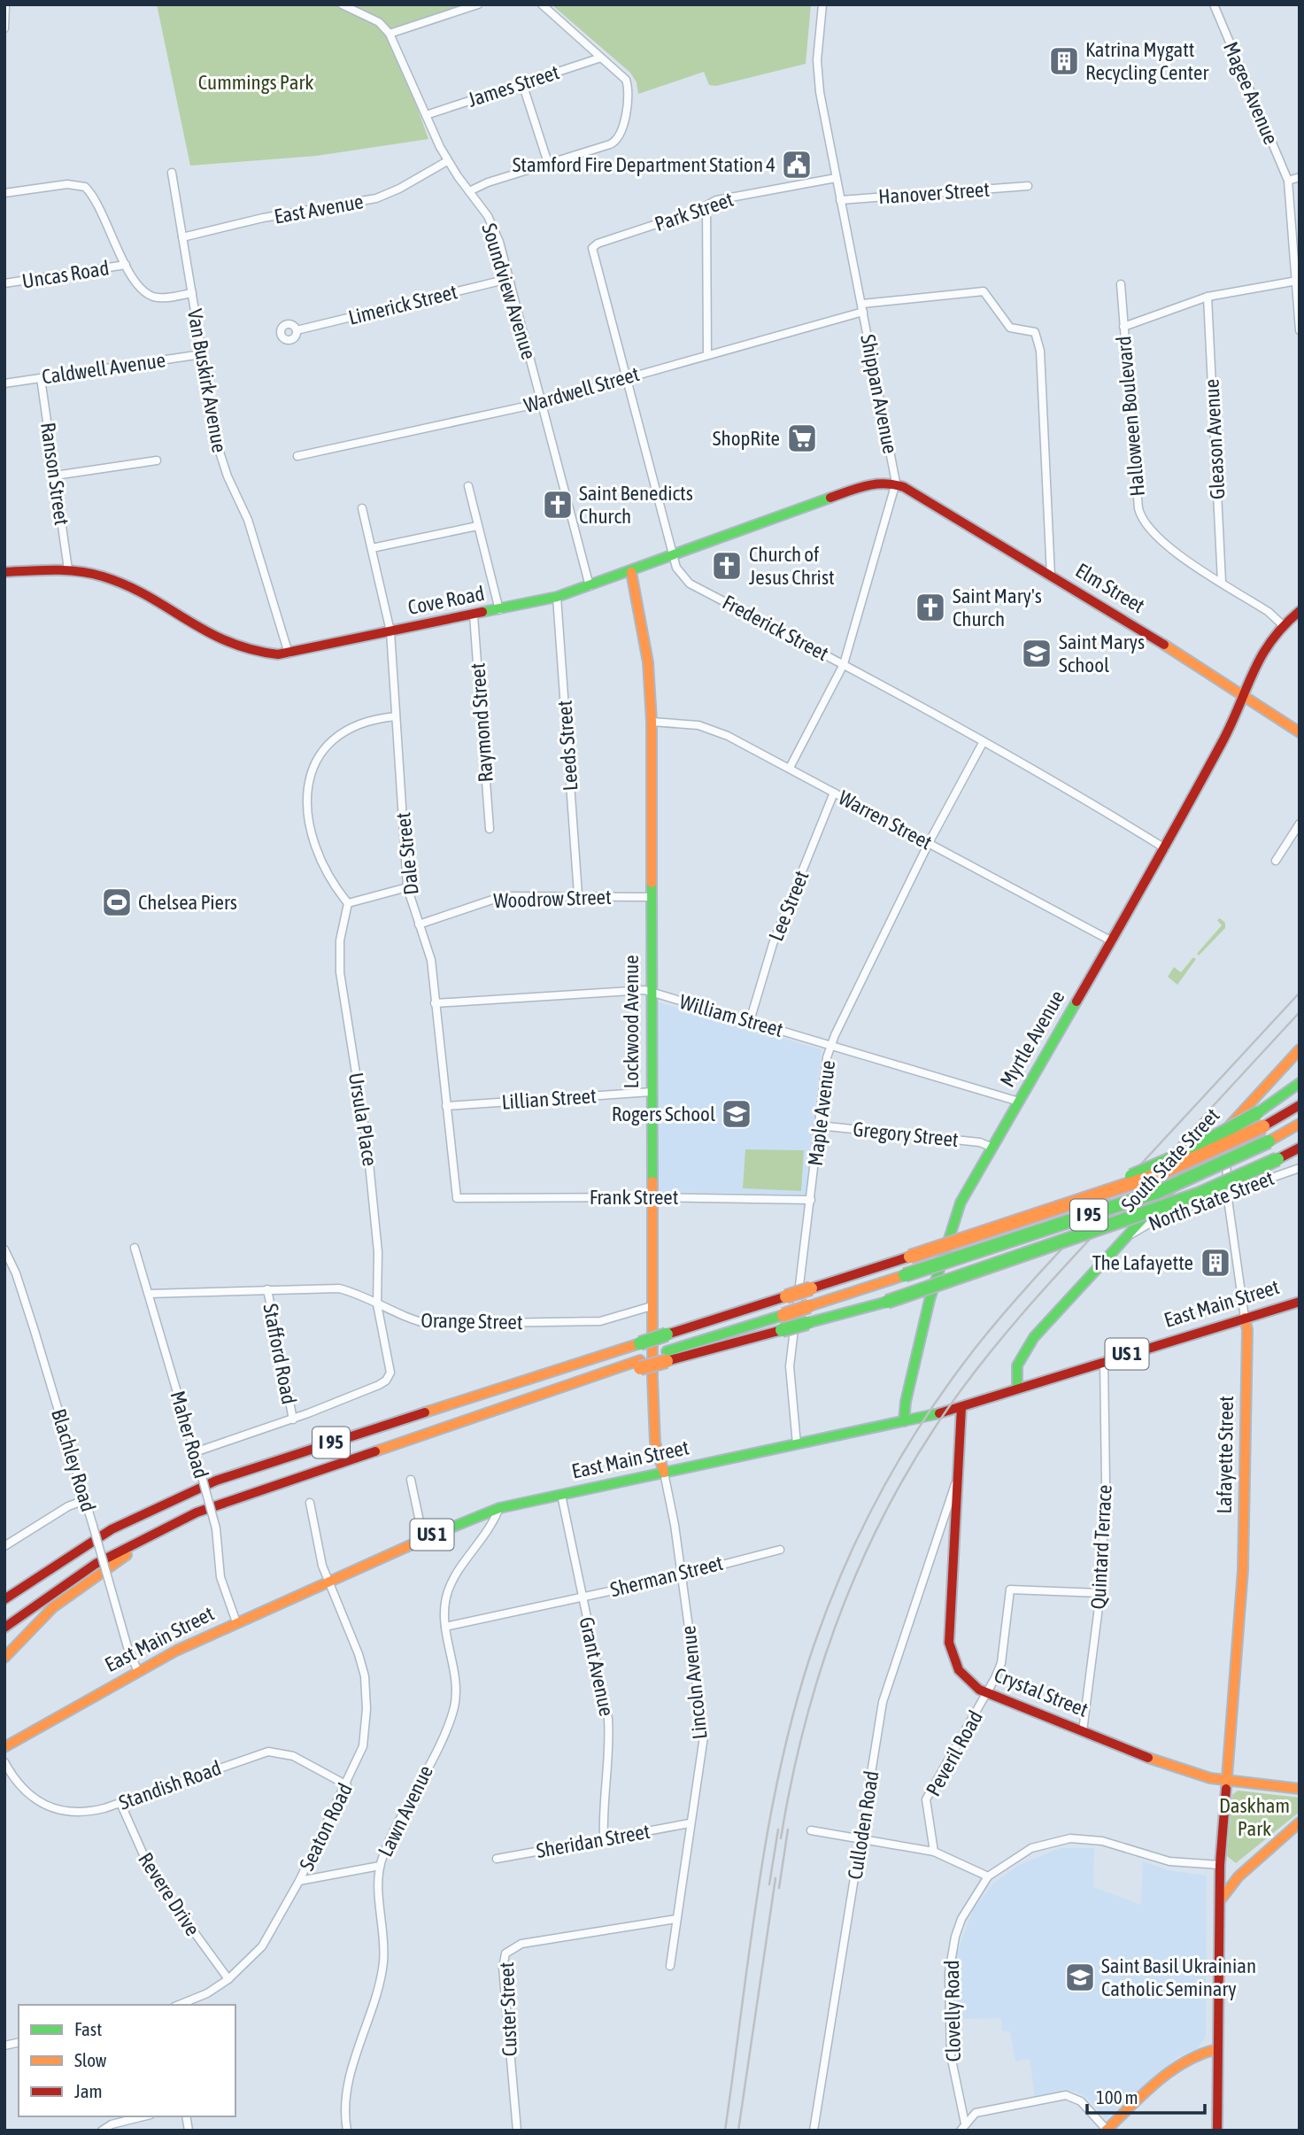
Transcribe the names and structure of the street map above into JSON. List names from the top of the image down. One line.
{"streets":{"main road":["Elm Street","Cove Road","Lockwood Avenue","Myrtle Avenue","South State Street","I 95","East Main Street","US 1","Lafayette Street","Crystal Street"],"street":["James Street","Magee Avenue","Hanover Street","East Avenue","Park Street","Uncas Road","Soundview Avenue","Limerick Street","Caldwell Avenue","Van Buskirk Avenue","Wardwell Street","Shippan Avenue","Halloween Boulevard","Gleason Avenue","Ranson Street","Frederick Street","Raymond Street","Leeds Street","Warren Street","Dale Street","Woodrow Street","Lee Street","William Street","Lillian Street","Maple Avenue","Ursula Place","Gregory Street","Frank Street","North State Street","Orange Street","Stafford Road","Maher Road","Blachley Road","Quintard Terrace","Sherman Street","Grant Avenue","Lincoln Avenue","Peveril Road","Standish Road","Lawn Avenue","Culloden Road","Seaton Road","Sheridan Street","Revere Drive","Custer Street","Clovelly Road"]},"crossings":[["James Street","Soundview Avenue"],["Hanover Street","Shippan Avenue"],["East Avenue","Soundview Avenue"],["East Avenue","Van Buskirk Avenue"],["Park Street","Shippan Avenue"],["Park Street","Frederick Street"],["Soundview Avenue","Limerick Street"],["Soundview Avenue","Wardwell Street"],["Soundview Avenue","Cove Road"],["Caldwell Avenue","Van Buskirk Avenue"],["Caldwell Avenue","Ranson Street"],["Van Buskirk Avenue","Cove Road"],["Wardwell Street","Shippan Avenue"],["Wardwell Street","Elm Street"],["Wardwell Street","Frederick Street"],["Shippan Avenue","Elm Street"],["Shippan Avenue","Cove Road"],["Shippan Avenue","Frederick Street"],["Shippan Avenue","Warren Street"],["Halloween Boulevard","Gleason Avenue"],["Halloween Boulevard","Myrtle Avenue"],["Ranson Street","Cove Road"],["Elm Street","Cove Road"],["Elm Street","Myrtle Avenue"],["Cove Road","Frederick Street"],["Cove Road","Raymond Street"],["Cove Road","Leeds Street"],["Cove Road","Dale Street"],["Cove Road","Lockwood Avenue"],["Frederick Street","Myrtle Avenue"],["Frederick Street","Maple Avenue"],["Leeds Street","Woodrow Street"],["Warren Street","Lee Street"],["Warren Street","Lockwood Avenue"],["Warren Street","Myrtle Avenue"],["Warren Street","Maple Avenue"],["Dale Street","Woodrow Street"],["Dale Street","William Street"],["Dale Street","Lillian Street"],["Dale Street","Frank Street"],["Woodrow Street","Lockwood Avenue"],["Lee Street","William Street"],["William Street","Lockwood Avenue"],["William Street","Myrtle Avenue"],["William Street","Maple Avenue"],["Lockwood Avenue","Lillian Street"],["Lockwood Avenue","Frank Street"],["Lockwood Avenue","East Main Street"],["Lockwood Avenue","Orange Street"],["Lockwood Avenue","Lincoln Avenue"],["Myrtle Avenue","Gregory Street"],["Myrtle Avenue","East Main Street"],["Maple Avenue","Gregory Street"],["Maple Avenue","Frank Street"],["Maple Avenue","East Main Street"],["Ursula Place","Orange Street"],["Ursula Place","Stafford Road"],["Ursula Place","Maher Road"],["South State Street","North State Street"],["South State Street","East Main Street"],["South State Street","Lafayette Street"],["North State Street","Lafayette Street"],["East Main Street","Maher Road"],["East Main Street","Lafayette Street"],["East Main Street","Blachley Road"],["East Main Street","Quintard Terrace"],["East Main Street","Grant Avenue"],["East Main Street","Lincoln Avenue"],["East Main Street","Crystal Street"],["East Main Street","Lawn Avenue"],["East Main Street","Seaton Road"],["Orange Street","Stafford Road"],["Orange Street","Maher Road"],["Lafayette Street","Crystal Street"],["Lafayette Street","Clovelly Road"],["Quintard Terrace","Crystal Street"],["Quintard Terrace","Peveril Road"],["Sherman Street","Grant Avenue"],["Sherman Street","Lincoln Avenue"],["Sherman Street","Lawn Avenue"],["Grant Avenue","Sheridan Street"],["Lincoln Avenue","Sheridan Street"],["Lincoln Avenue","Custer Street"],["Crystal Street","Peveril Road"],["Crystal Street","Culloden Road"],["Standish Road","Seaton Road"],["Standish Road","Revere Drive"],["Seaton Road","Revere Drive"]],"parks":["Cummings Park","Daskham Park"],"places":{"building":["Katrina Mygatt Recycling Center","The Lafayette"],"public building":["Stamford Fire Department Station 4"],"supermarket":["ShopRite"],"church":["Saint Benedicts Church","Church of Jesus Christ","Saint Mary's Church"],"school or university":["Saint Marys School","Rogers School","Saint Basil Ukrainian Catholic Seminary"],"sports":["Chelsea Piers"]},"legend":["Fast","Slow","Jam"],"scale_bar":"100 m"}
